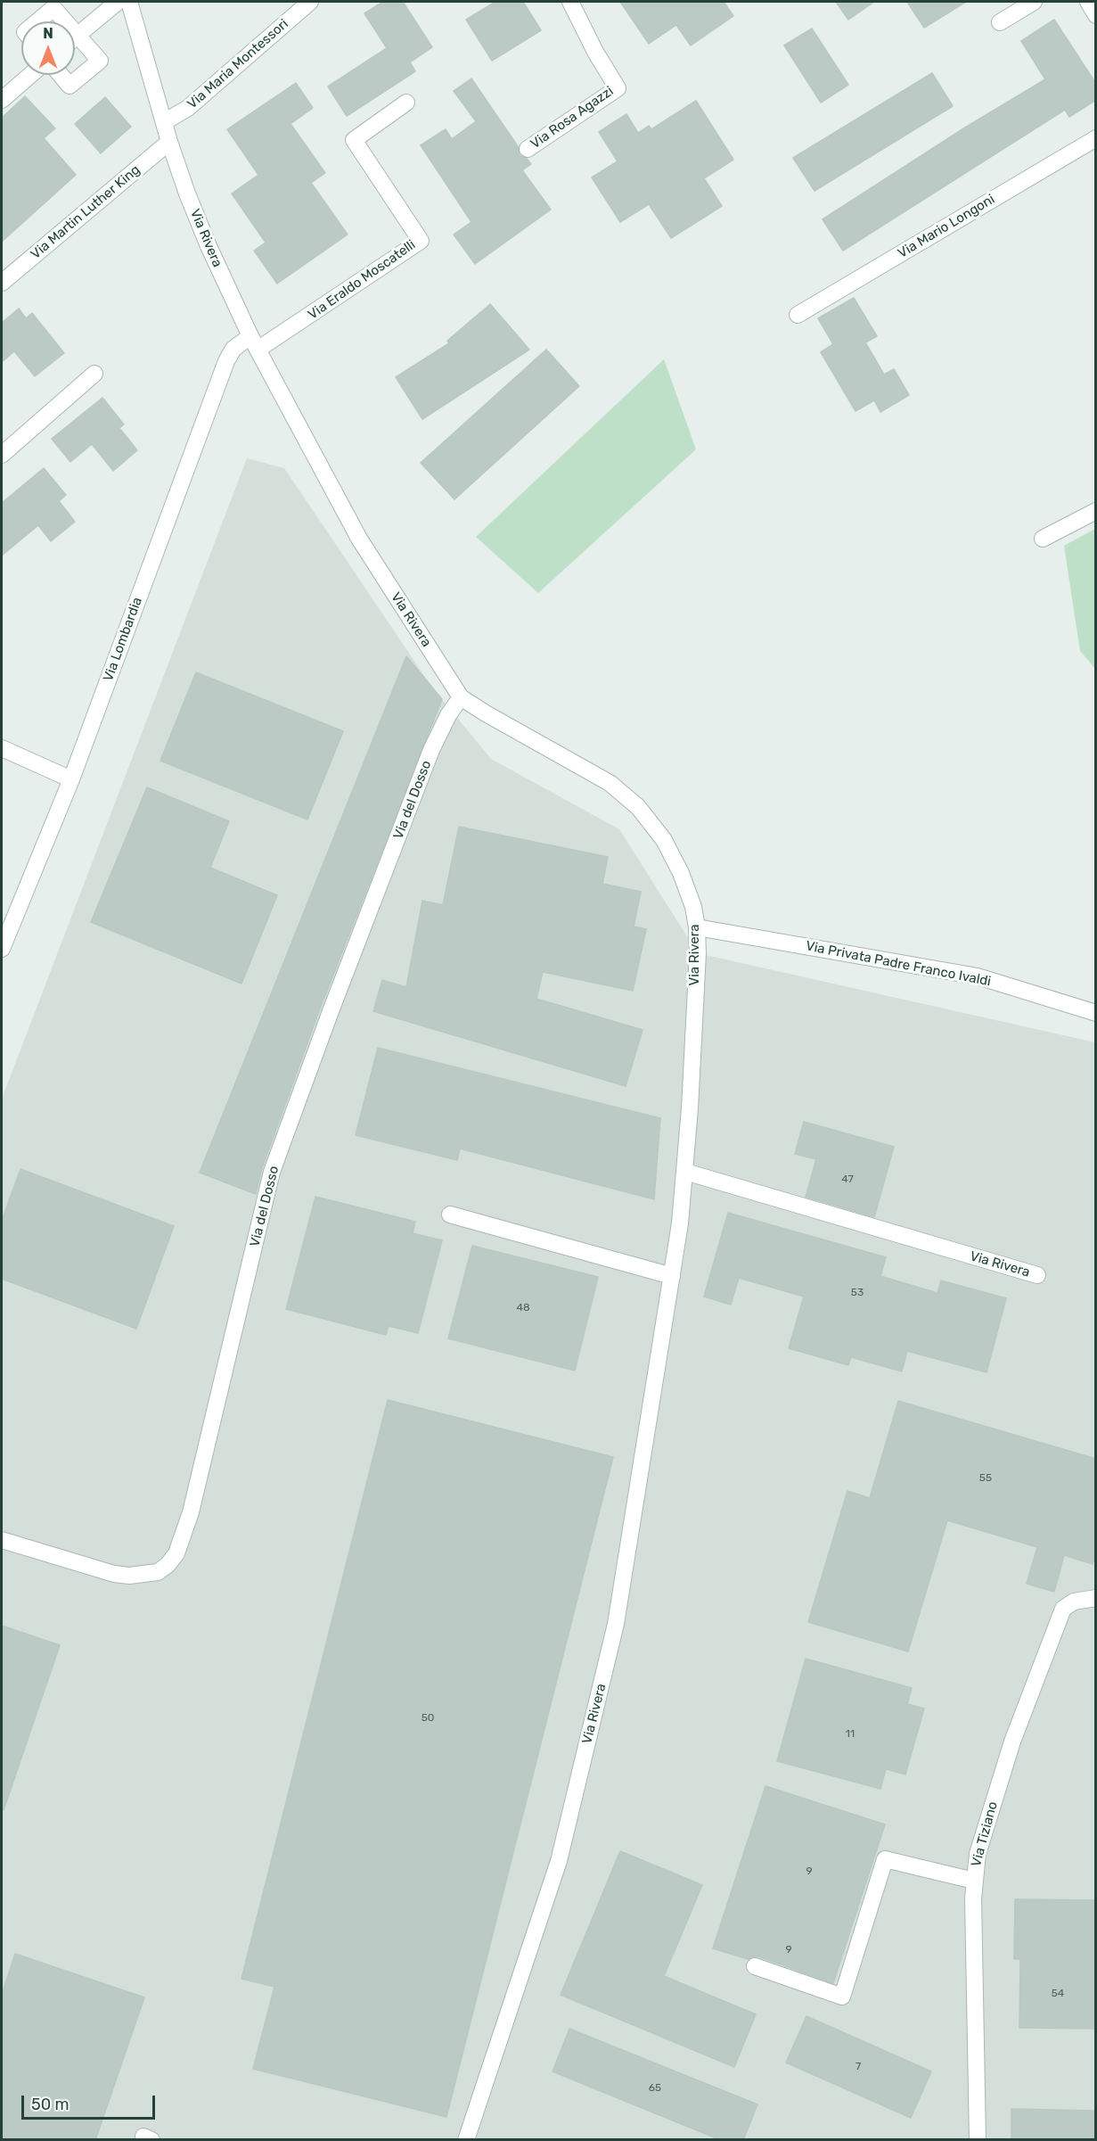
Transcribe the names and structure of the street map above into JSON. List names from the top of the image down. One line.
{"streets":{"street":["Via Maria Montessori","Via Rosa Agazzi","Via Martin Luther King","Via Mario Longoni","Via Rivera","Via Eraldo Moscatelli","Via Lombardia","Via del Dosso","Via Privata Padre Franco Ivaldi","Via Tiziano"]},"crossings":[["Via Maria Montessori","Via Rivera"],["Via Martin Luther King","Via Rivera"],["Via Rivera","Via Eraldo Moscatelli"],["Via Rivera","Via Lombardia"],["Via Rivera","Via del Dosso"],["Via Rivera","Via Privata Padre Franco Ivaldi"],["Via Eraldo Moscatelli","Via Lombardia"]],"house_numbers":["47","53","48","55","50","11","9","9","54","7","65"],"scale_bar":"50 m","north":"top"}
